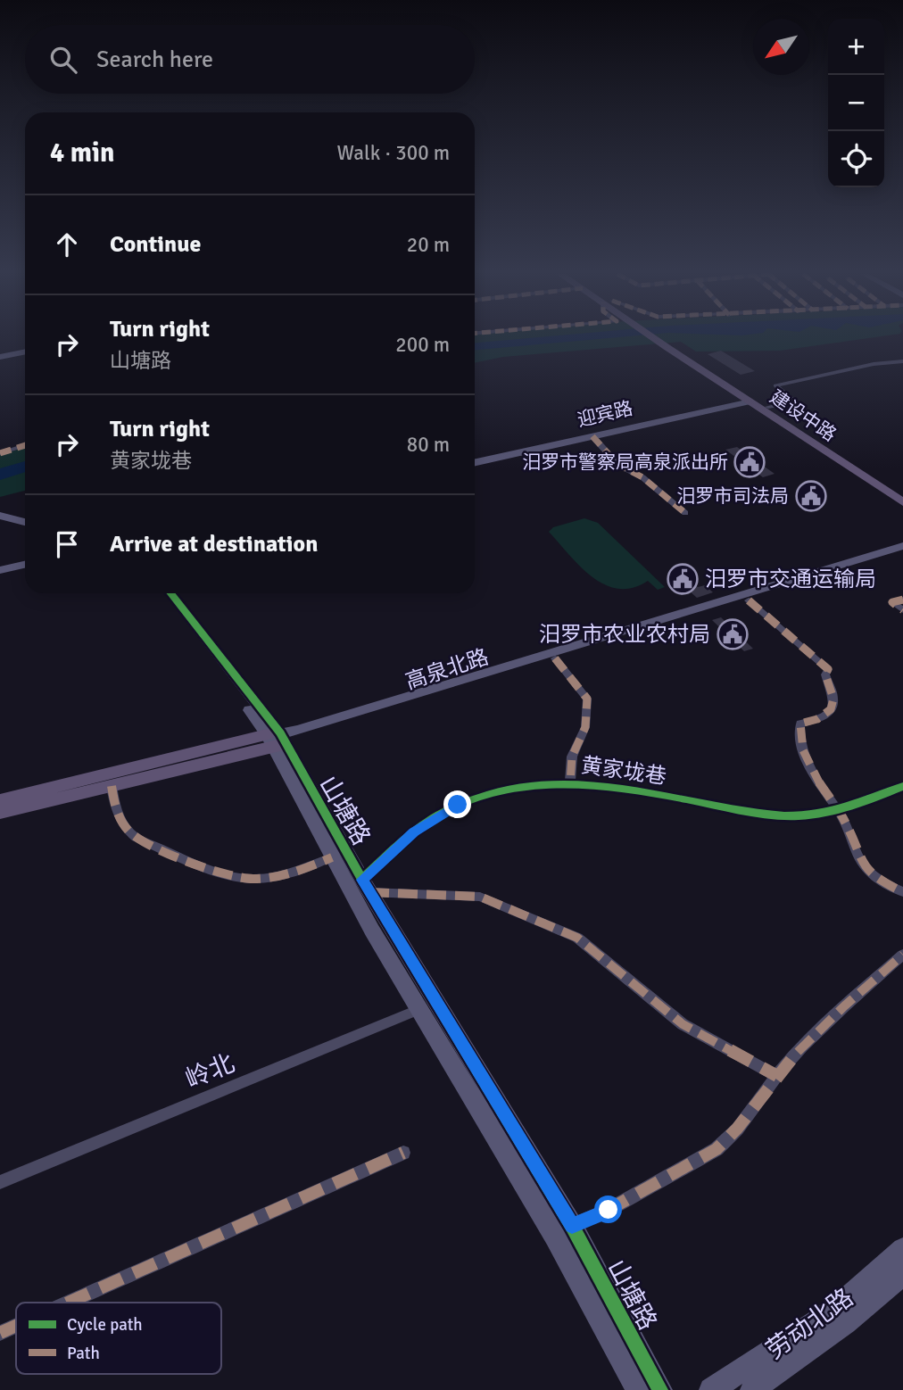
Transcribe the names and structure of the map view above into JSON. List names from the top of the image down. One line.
{"streets":{"main road":["迎宾路","建设中路","高泉北路","山塘路","劳动北路"],"street":["黄家垅巷","岭北"]},"crossings":[["迎宾路","建设中路"],["高泉北路","山塘路"],["黄家垅巷","山塘路"],["山塘路","岭北"]],"places":{"public building":["汨罗市警察局高泉派出所","汨罗市司法局","汨罗市交通运输局","汨罗市农业农村局"]},"legend":["Cycle path","Path"],"north":"bottom left","page":{"map_buttons":["+","−"],"search":"Search here","heading":["4 min","Walk · 300 m"],"list":[["Continue","20 m"],["Turn right","山塘路","200 m"],["Turn right","黄家垅巷","80 m"],"Arrive at destination"]}}
